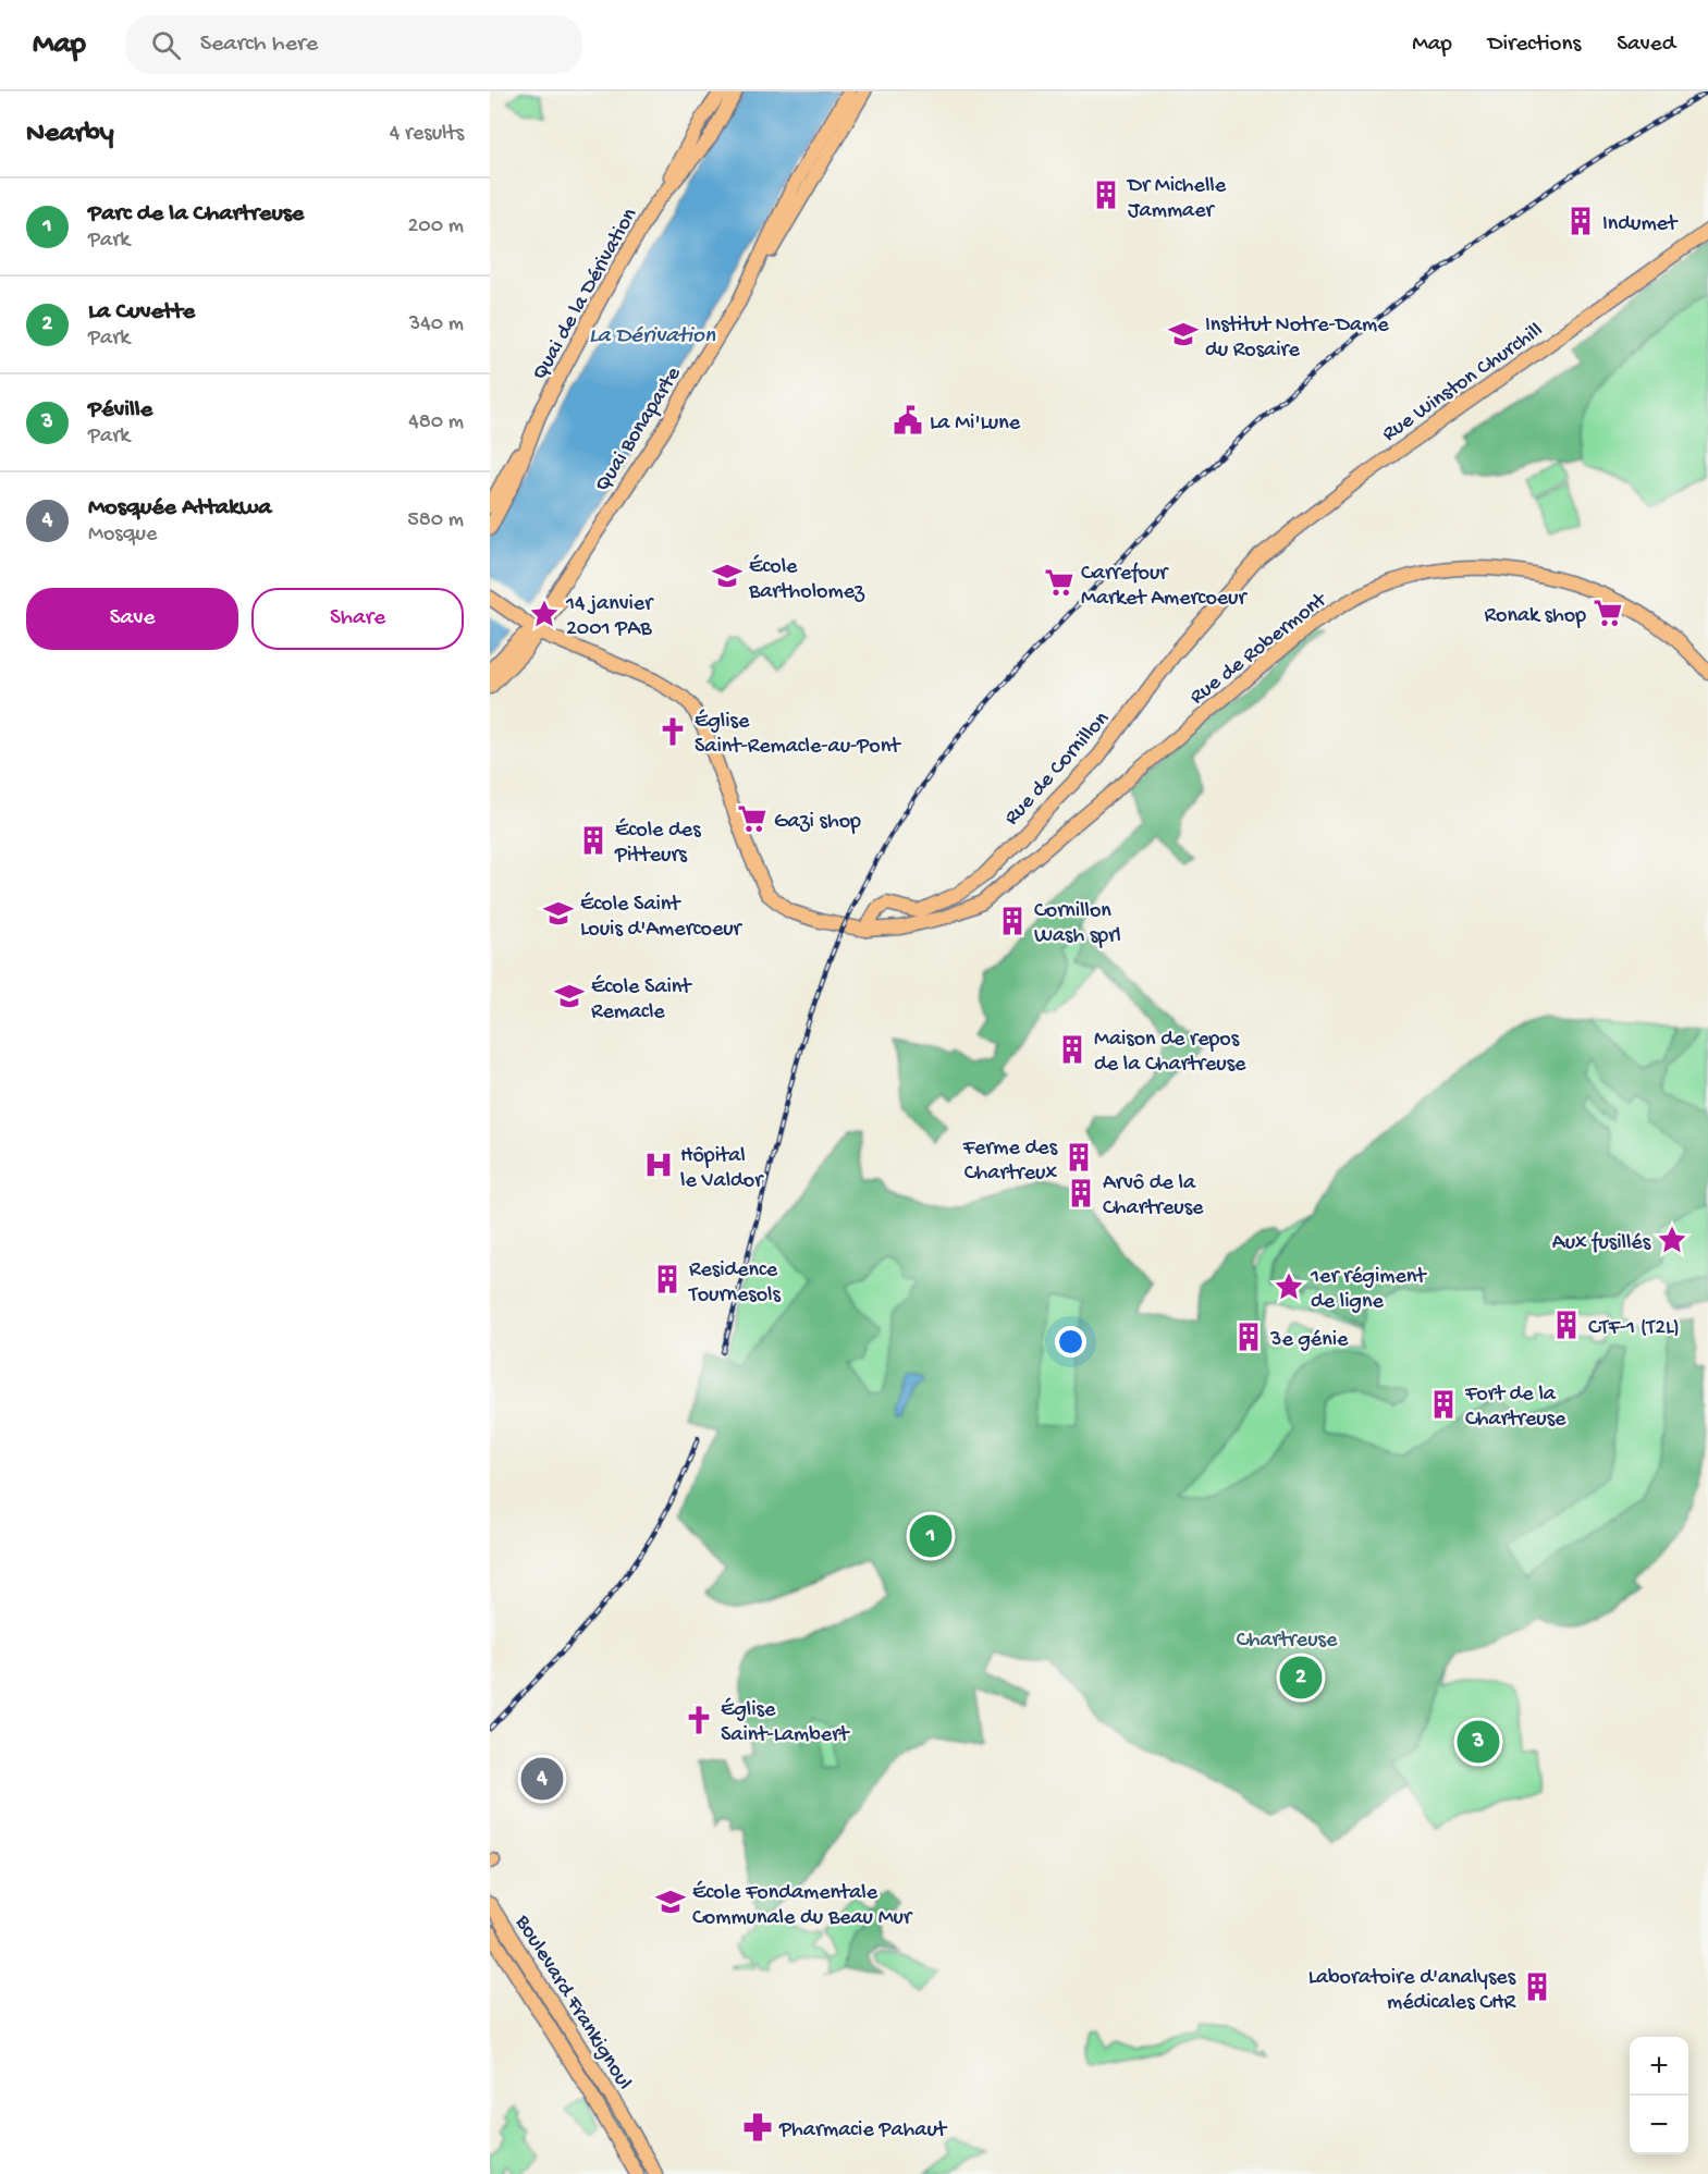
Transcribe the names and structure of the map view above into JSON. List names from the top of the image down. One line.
{"streets":{"main road":["Quai de la Dérivation","Rue Winston Churchill","Quai Bonaparte","Rue de Robermont","Rue de Cornillon","Boulevard Frankignoul"]},"crossings":[["Rue Winston Churchill","Rue de Cornillon"],["Rue de Robermont","Rue de Cornillon"]],"water":["La Dérivation"],"parks":["Chartreuse"],"places":{"building":["Dr Michelle Jammaer","Indumet","École des Pitteurs","Cornillon Wash sprl","Maison de repos de la Chartreuse","Ferme des Chartreux","Arvô de la Chartreuse","Residence Tournesols","CTF-1 (T2L)","3e génie","Fort de la Chartreuse","Laboratoire d'analyses médicales CHR"],"school or university":["Institut Notre-Dame du Rosaire","École Bartholomez","École Saint Louis d'Amercoeur","École Saint Remacle","École Fondamentale Communale du Beau Mur"],"public building":["La Mi'Lune"],"supermarket":["Carrefour Market Amercoeur","Ronak shop","Gazi shop"],"place":["14 janvier 2001 PAB","Aux fusillés","1er régiment de ligne"],"church":["Église Saint-Remacle-au-Pont","Église Saint-Lambert"],"hospital":["Hôpital le Valdor"],"pharmacy":["Pharmacie Pahaut"]},"page":{"header":"Map","search":"Search here","nav":["Map","Directions","Saved"],"heading":["Nearby","4 results"],"list":[{"mark":"1","name":"Parc de la Chartreuse","note":"Park","value":"200 m"},{"mark":"2","name":"La Cuvette","note":"Park","value":"340 m"},{"mark":"3","name":"Péville","note":"Park","value":"480 m"},{"mark":"4","name":"Mosquée Attakwa","note":"Mosque","value":"580 m"}],"buttons":["Save","Share"],"pins":["1","2","3","4"],"map_buttons":["+","−"]}}
